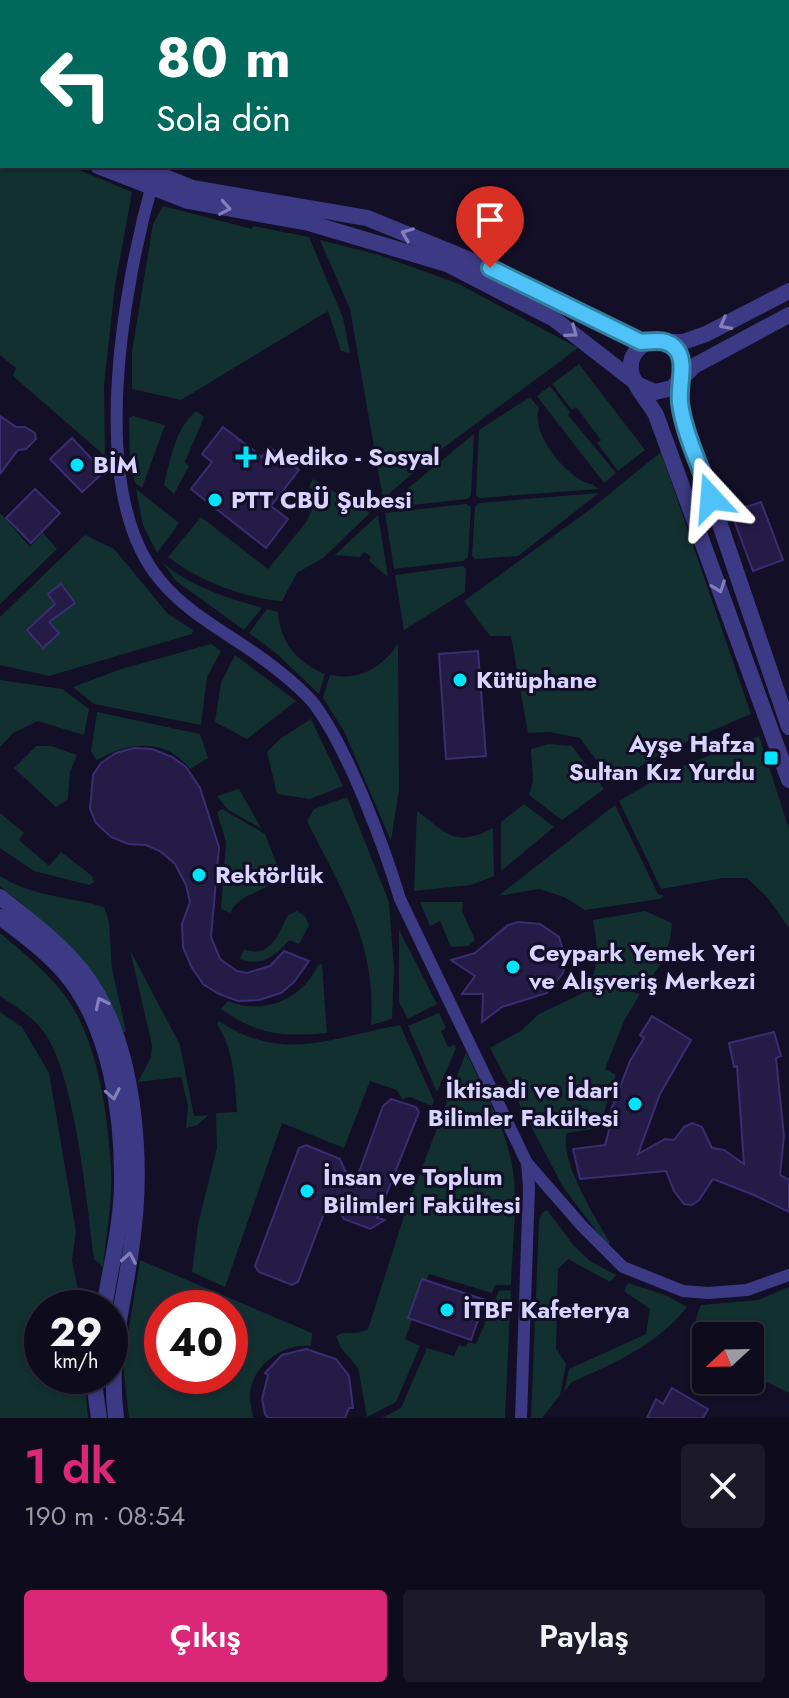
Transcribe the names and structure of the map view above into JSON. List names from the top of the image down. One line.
{"places":{"health":["Mediko - Sosyal"],"other":["BİM","PTT CBÜ Şubesi","Kütüphane","Rektörlük","Ceypark Yemek Yeri ve Alışveriş Merkezi","İktisadi ve İdari Bilimler Fakültesi","İnsan ve Toplum Bilimleri Fakültesi","İTBF Kafeterya"],"transit":["Ayşe Hafza Sultan Kız Yurdu"]},"north":"left","page":{"turn":["80 m","Sola dön"],"speed":"29 km/h","limit":"40","heading":["1 dk","190 m · 08:54"],"buttons":["Çıkış","Paylaş"]}}
